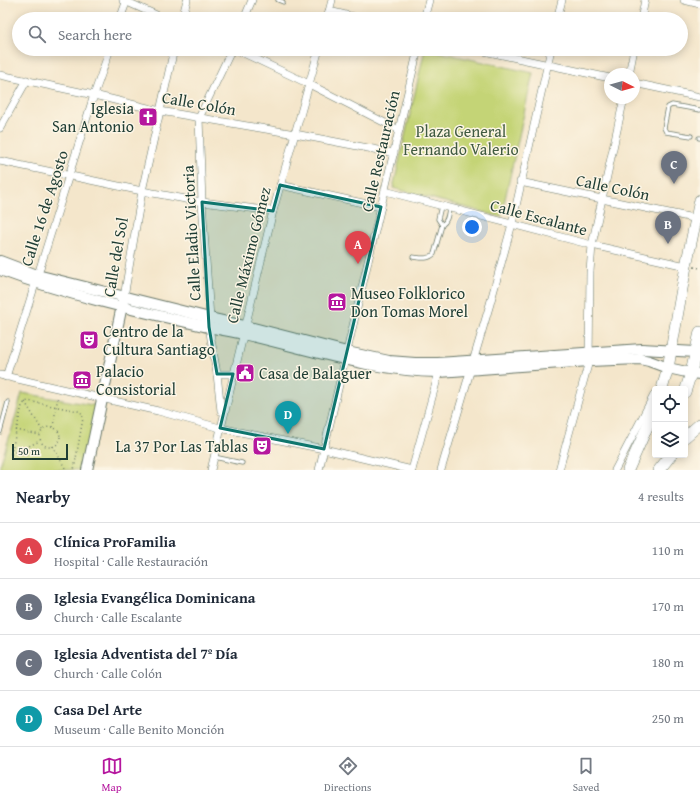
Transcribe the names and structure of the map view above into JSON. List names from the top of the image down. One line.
{"streets":{"main road":["Calle del Sol"],"street":["Calle Colón","Calle Restauración","Calle 16 de Agosto","Calle Escalante","Calle Eladio Victoria","Calle Máximo Gómez"]},"crossings":[["Calle Colón","Calle Restauración"],["Calle Colón","Calle 16 de Agosto"],["Calle Colón","Calle Eladio Victoria"],["Calle Colón","Calle Máximo Gómez"],["Calle Colón","Calle del Sol"],["Calle Restauración","Calle Escalante"],["Calle Eladio Victoria","Calle Máximo Gómez"]],"parks":["Plaza General Fernando Valerio"],"places":{"church":["Iglesia San Antonio"],"museum":["Museo Folklorico Don Tomas Morel","Palacio Consistorial"],"theatre":["Centro de la Cultura Santiago","La 37 Por Las Tablas"],"public building":["Casa de Balaguer"]},"scale_bar":"50 m","north":"right","page":{"search":"Search here","pins":["C","B","A","D"],"scale":"50 m","heading":["Nearby","4 results"],"list":[{"mark":"A","name":"Clínica ProFamilia","note":"Hospital · Calle Restauración","value":"110 m"},{"mark":"B","name":"Iglesia Evangélica Dominicana","note":"Church · Calle Escalante","value":"170 m"},{"mark":"C","name":"Iglesia Adventista del 7º Día","note":"Church · Calle Colón","value":"180 m"},{"mark":"D","name":"Casa Del Arte","note":"Museum · Calle Benito Monción","value":"250 m"}],"nav":["Map","Directions","Saved"]}}
